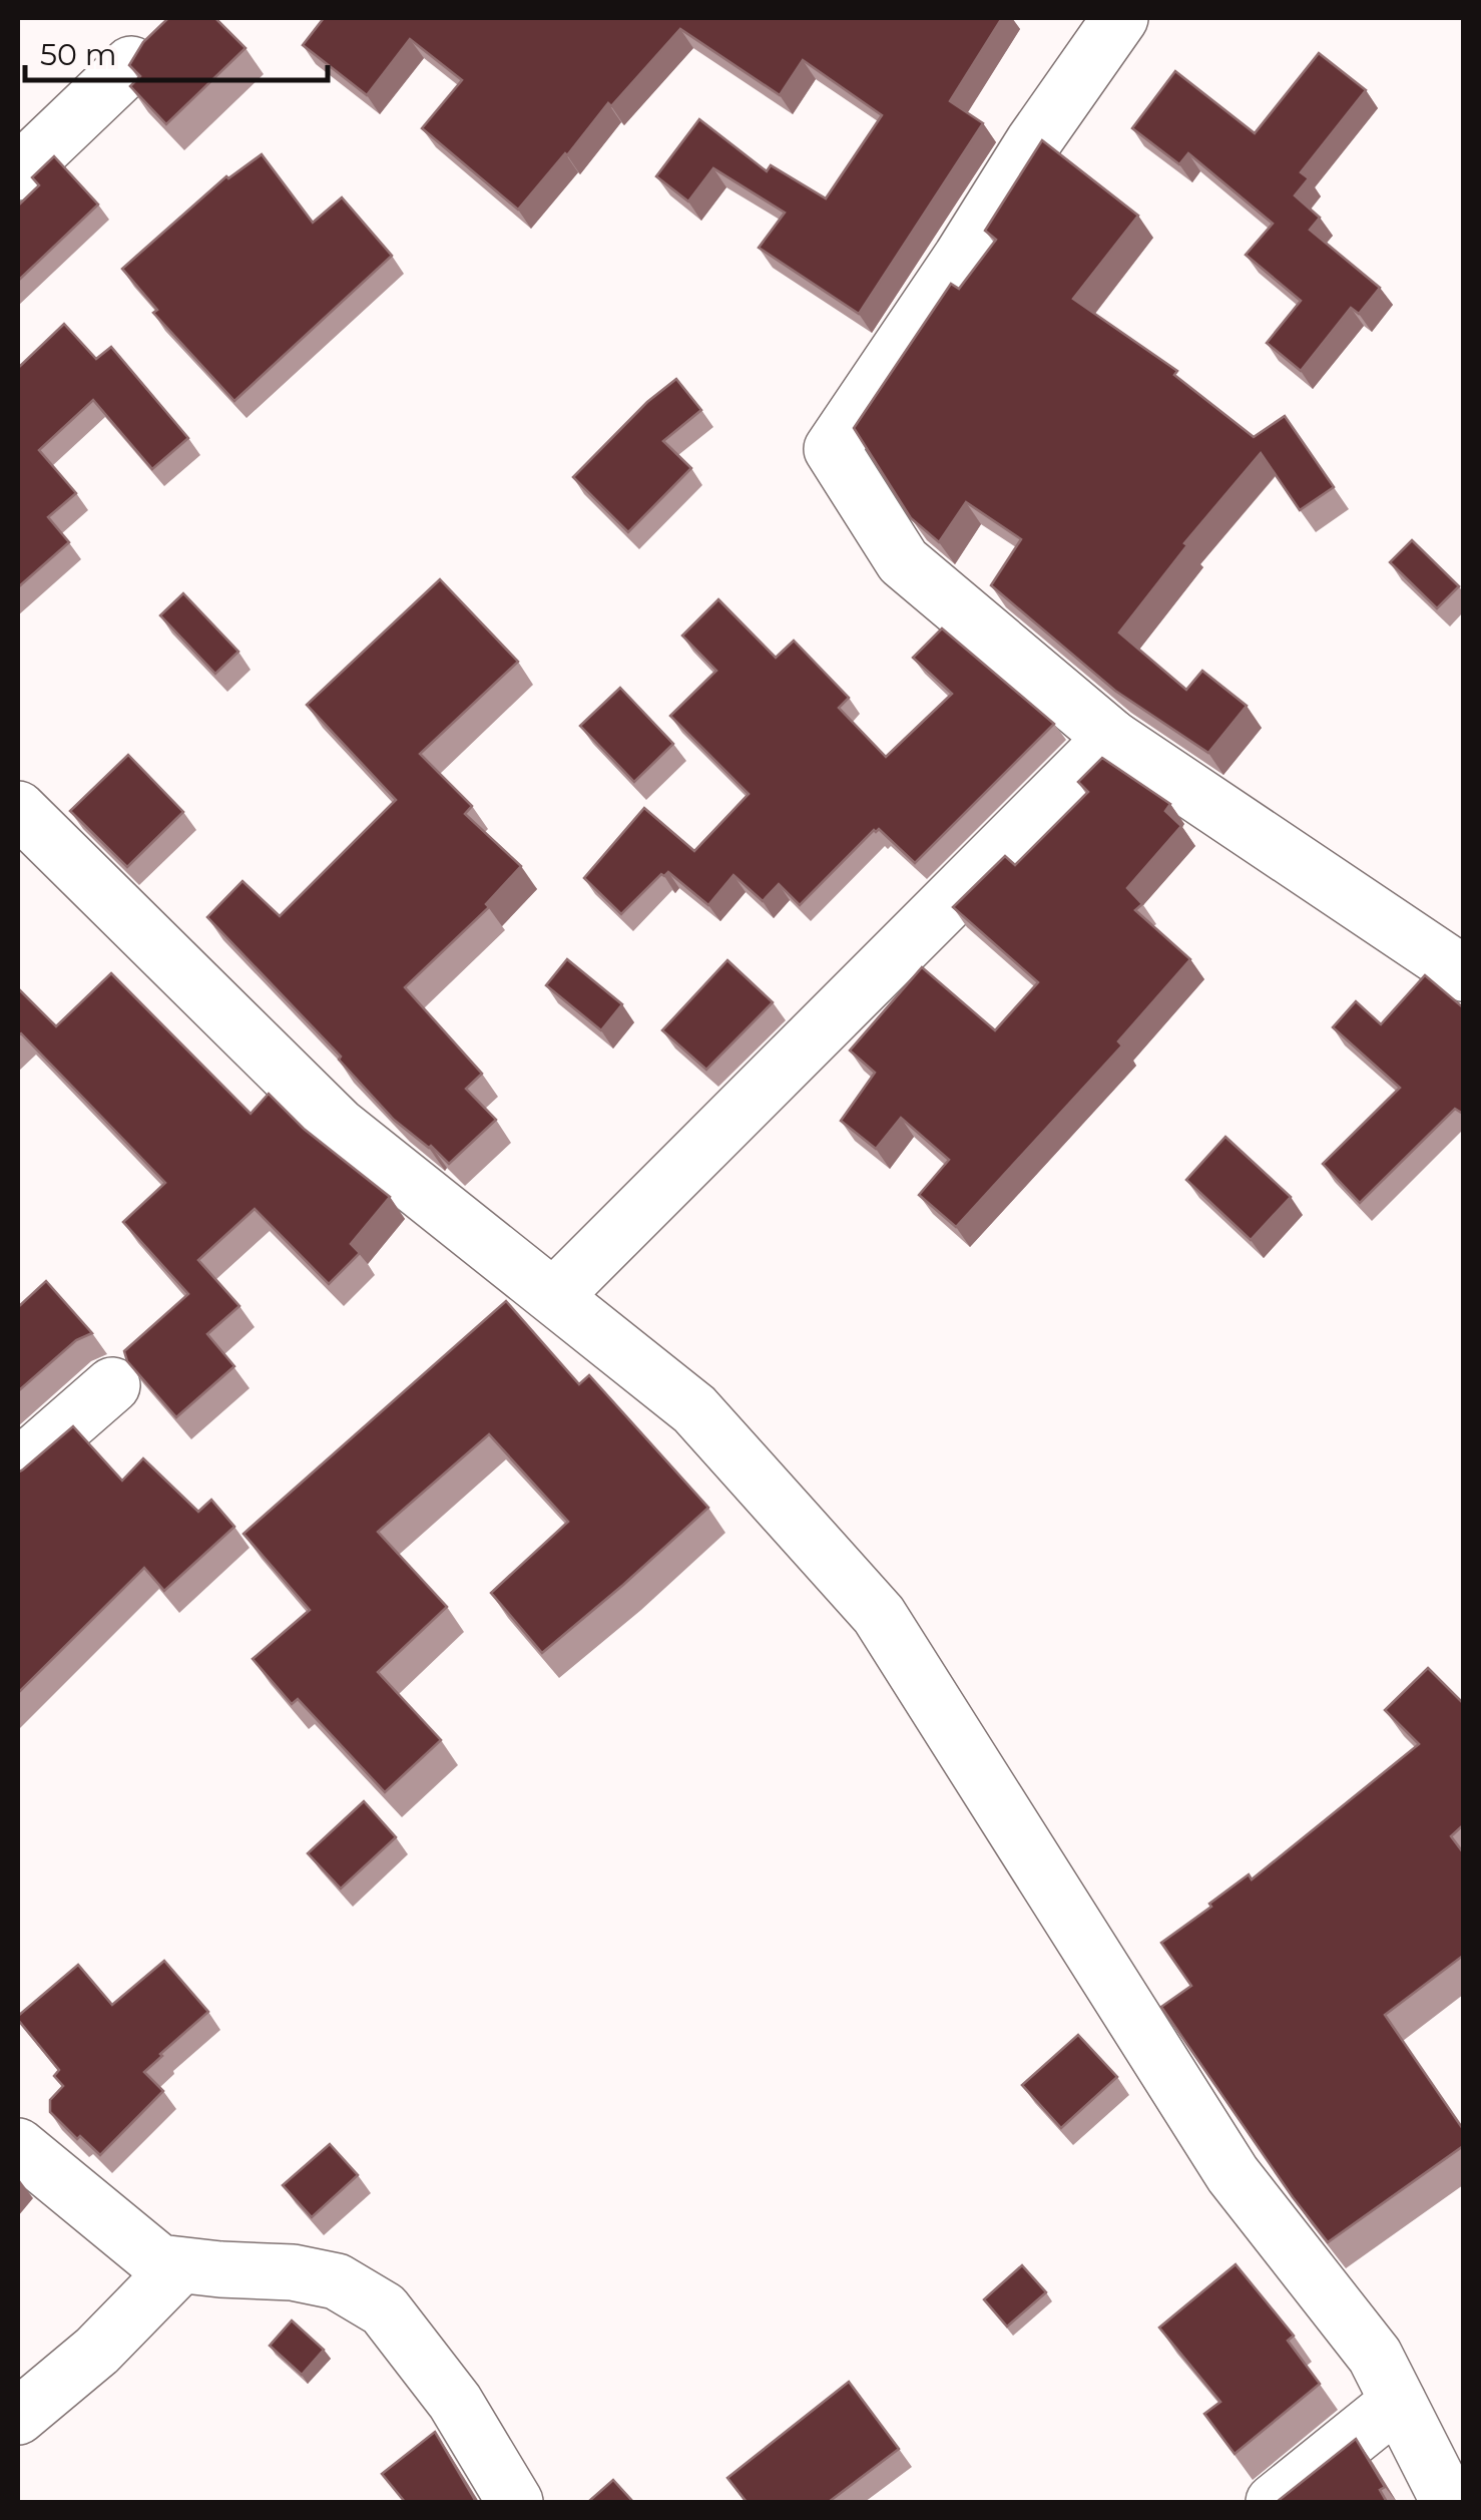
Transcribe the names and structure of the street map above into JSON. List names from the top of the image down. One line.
{"scale_bar":"50 m"}
